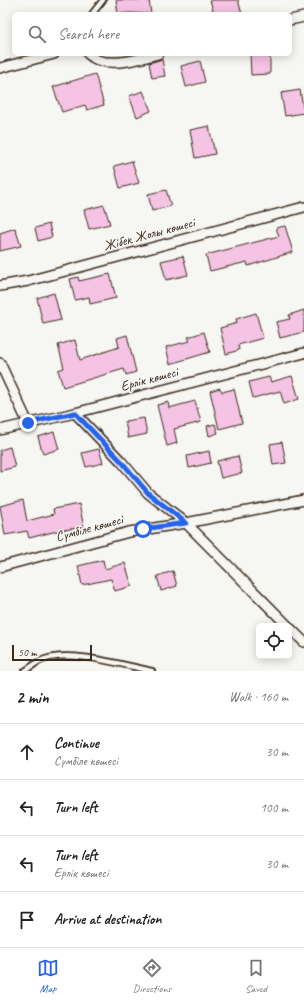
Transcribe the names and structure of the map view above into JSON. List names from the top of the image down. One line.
{"streets":{"street":["Жібек Жолы көшесі","Ерлік көшесі","Сүмбіле көшесі"]},"scale_bar":"50 m","page":{"search":"Search here","scale":"50 m","heading":["2 min","Walk · 160 m"],"list":[["Continue","Сүмбіле көшесі","30 m"],["Turn left","100 m"],["Turn left","Ерлік көшесі","30 m"],"Arrive at destination"],"nav":["Map","Directions","Saved"]}}
